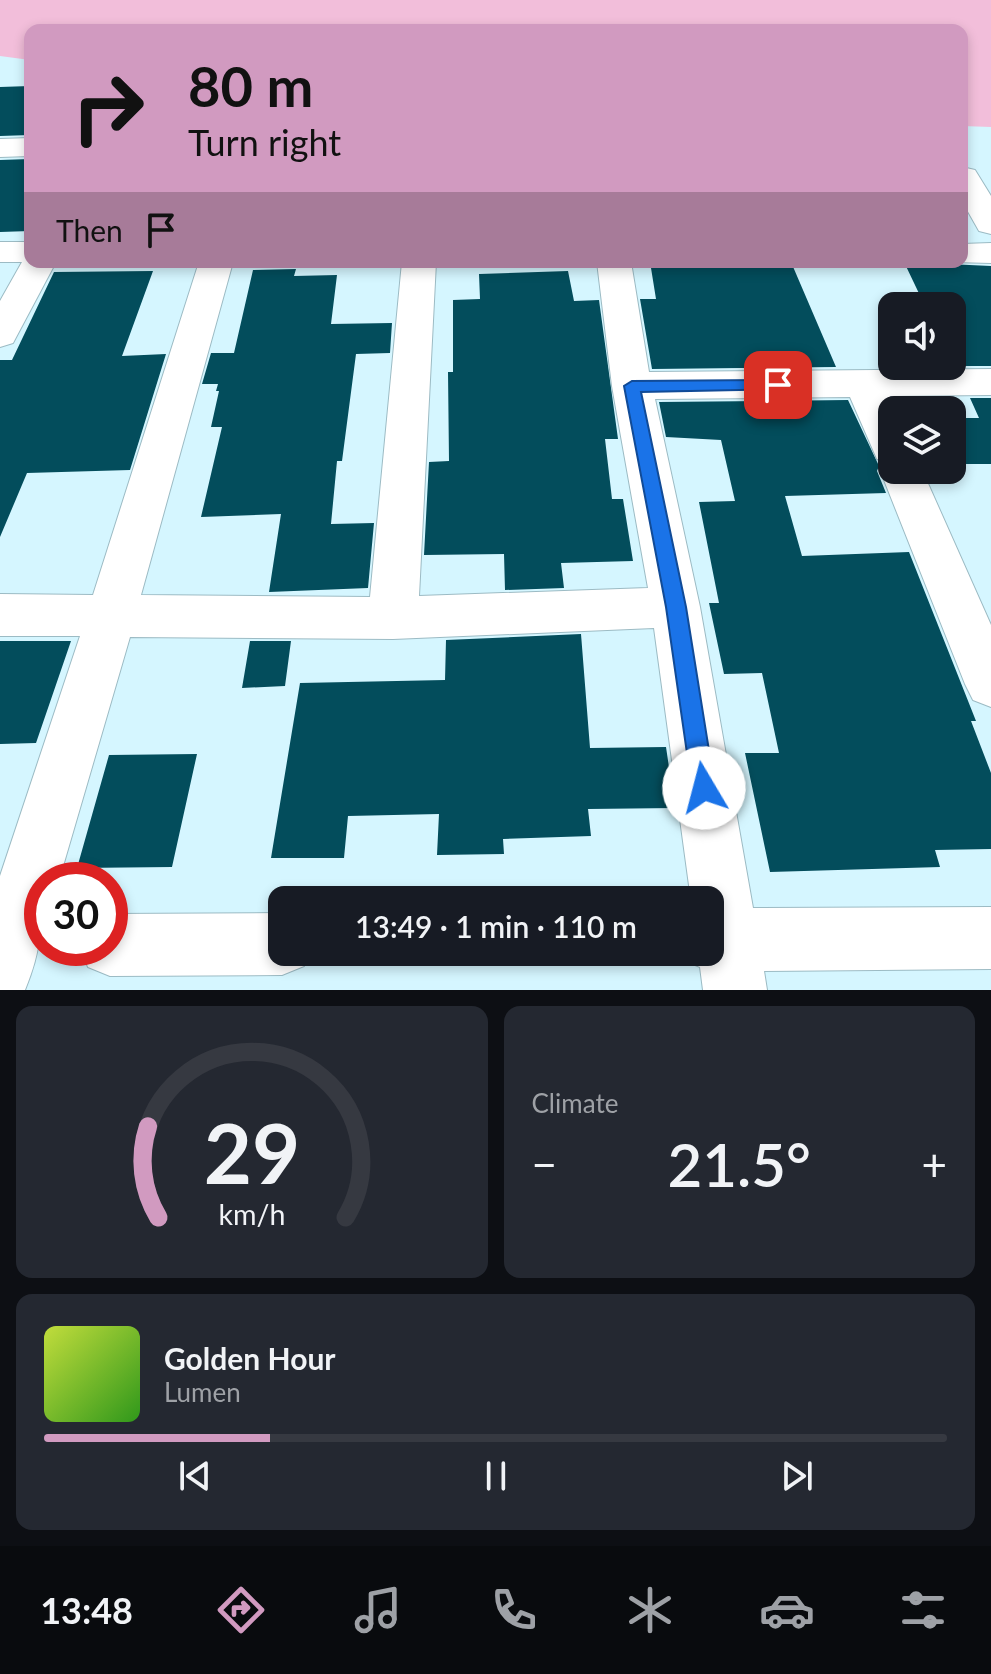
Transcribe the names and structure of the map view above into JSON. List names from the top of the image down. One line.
{"page":{"turn":["80 m","Turn right"],"then":"Then","limit":"30","trip":"13:49 · 1 min · 110 m","tile":"Climate","heat":["−","21.5°","+"],"song":["Golden Hour","Lumen"],"tabs":"13:48","gauge":["29","km/h"]}}
